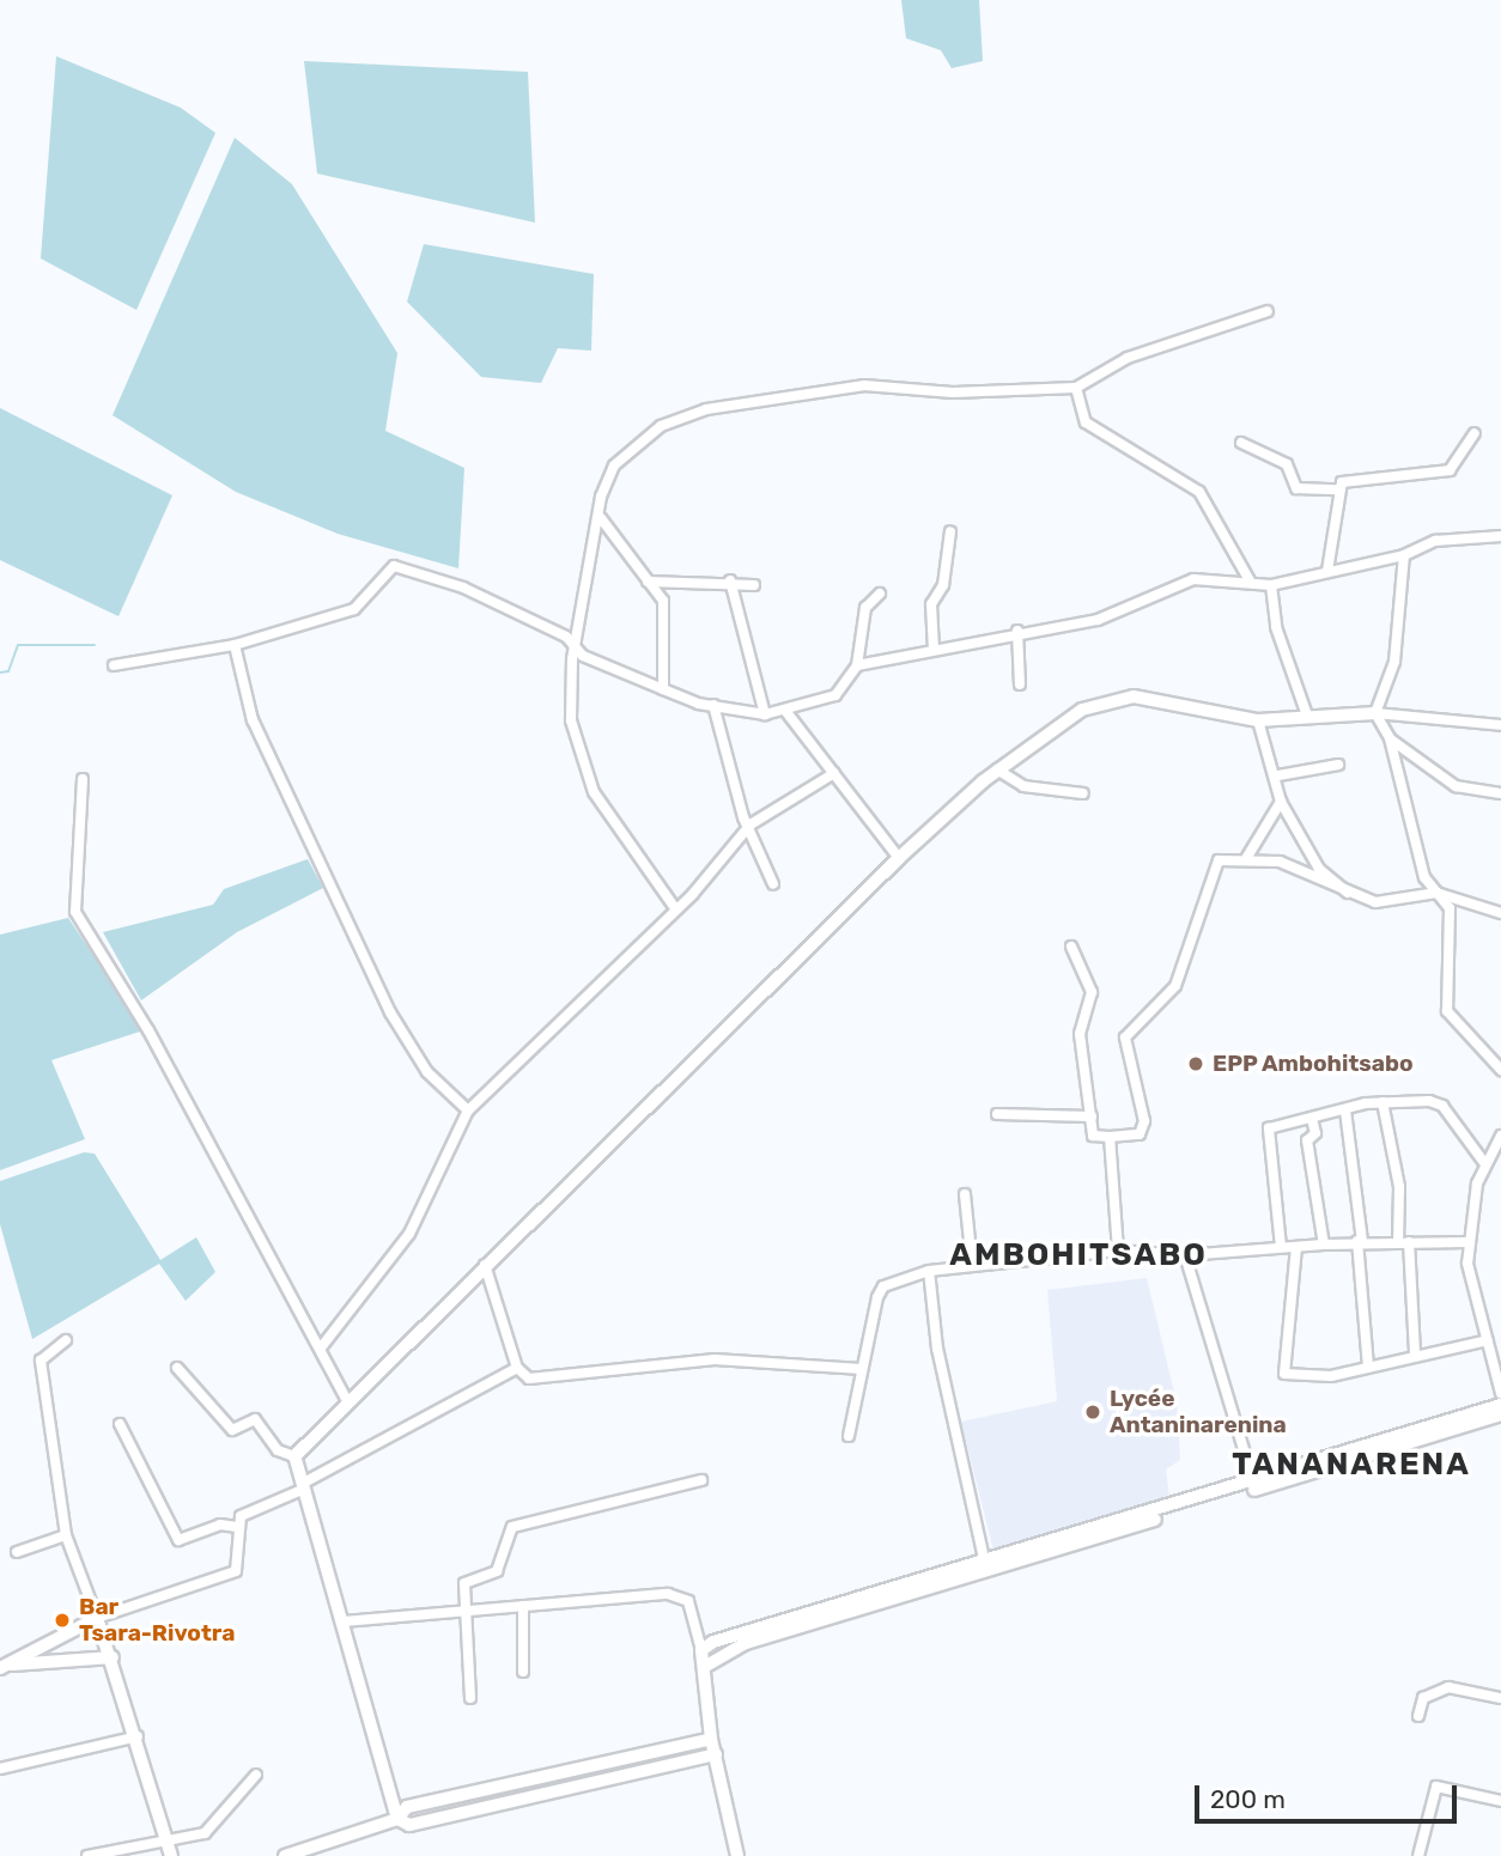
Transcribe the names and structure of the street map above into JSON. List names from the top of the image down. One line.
{"districts":["AMBOHITSABO","TANANARENA"],"places":["EPP Ambohitsabo","Lycée Antaninarenina","Bar Tsara-Rivotra"],"scale_bar":"200 m"}
